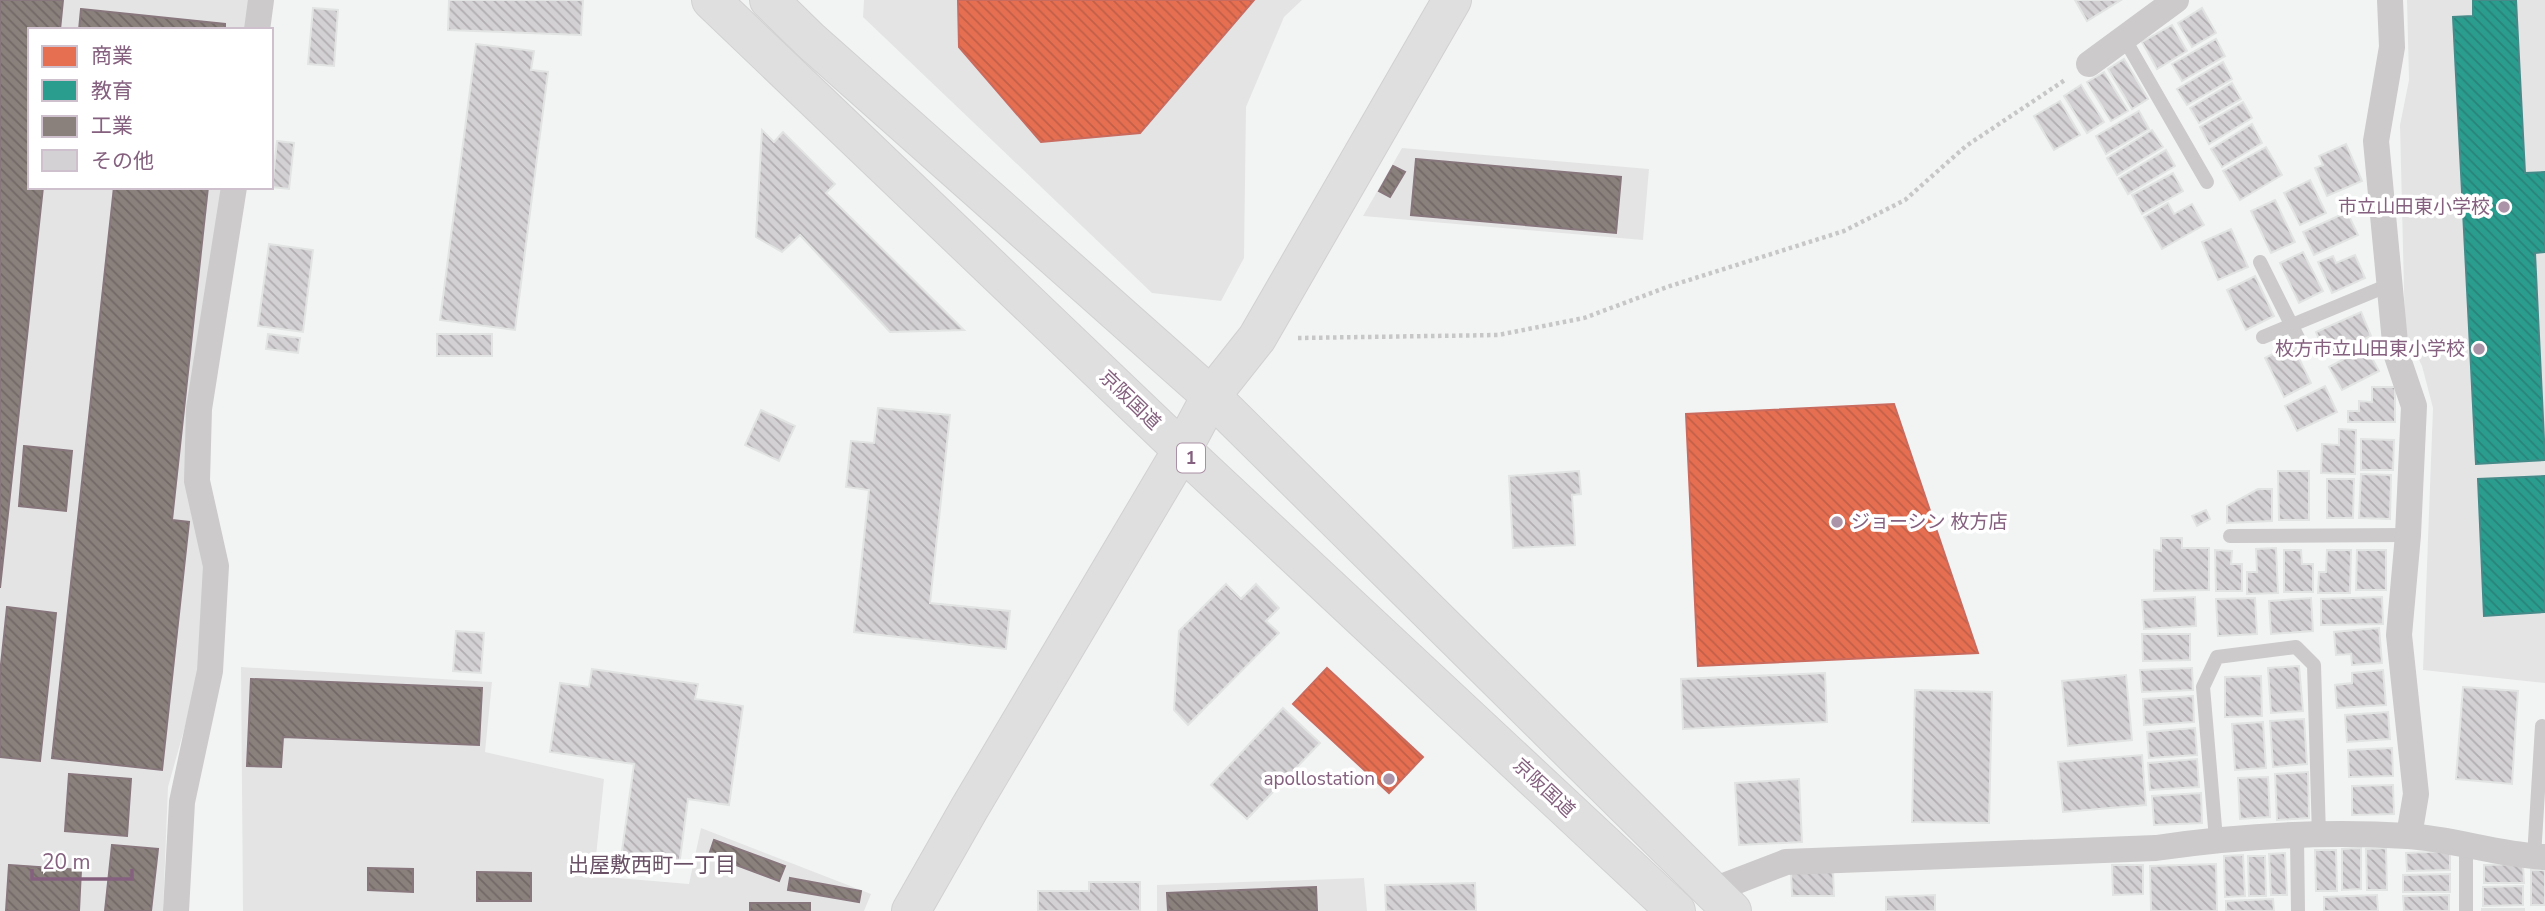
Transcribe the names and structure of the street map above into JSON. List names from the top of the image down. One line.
{"streets":{"main road":["京阪国道","1"]},"districts":["出屋敷西町一丁目"],"places":["市立山田東小学校","枚方市立山田東小学校","ジョーシン 枚方店","apollostation"],"legend":["商業","教育","工業","その他"],"scale_bar":"20 m"}
